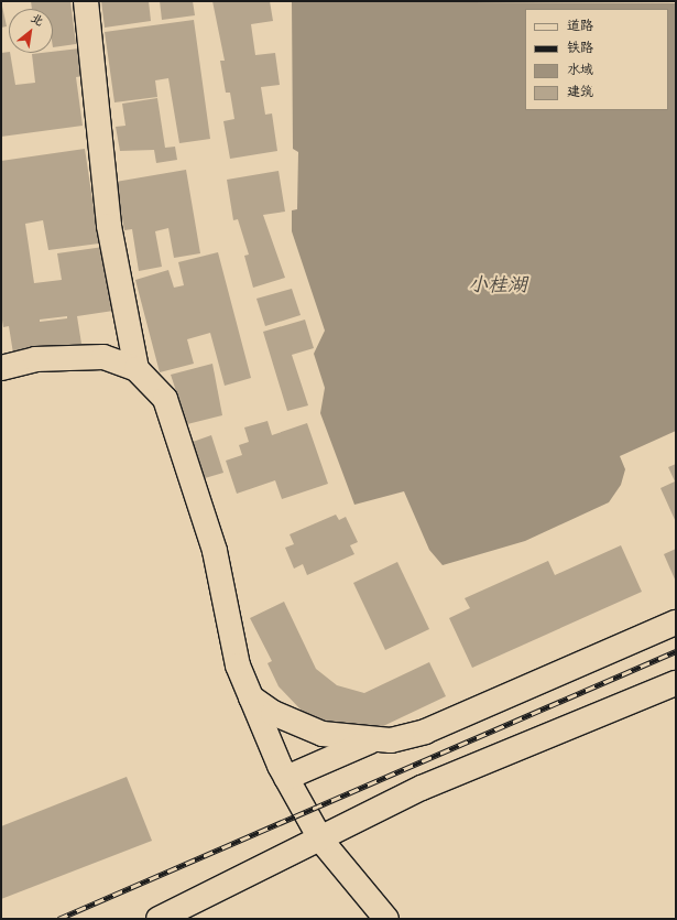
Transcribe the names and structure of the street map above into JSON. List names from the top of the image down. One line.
{"water":["小桂湖"],"legend":["道路","铁路","水域","建筑"],"north":"top right"}
